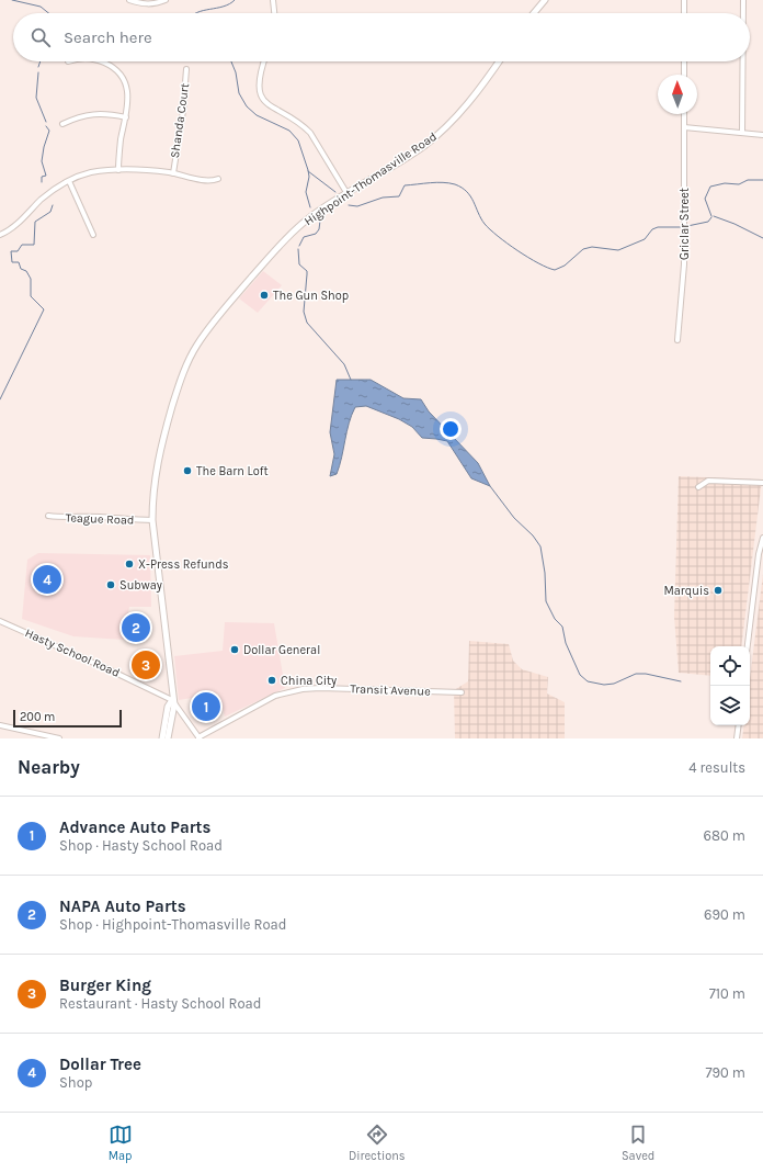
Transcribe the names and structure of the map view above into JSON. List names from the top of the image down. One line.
{"streets":{"main road":["Highpoint-Thomasville Road"],"street":["Shanda Court","Griclar Street","Teague Road","Hasty School Road","Transit Avenue"]},"crossings":[["Highpoint-Thomasville Road","Teague Road"],["Highpoint-Thomasville Road","Hasty School Road"]],"places":["The Gun Shop","The Barn Loft","X-Press Refunds","Subway","Marquis","Dollar General","China City"],"scale_bar":"200 m","north":"top","page":{"search":"Search here","pins":["4","2","3","1"],"scale":"200 m","heading":["Nearby","4 results"],"list":[{"mark":"1","name":"Advance Auto Parts","note":"Shop · Hasty School Road","value":"680 m"},{"mark":"2","name":"NAPA Auto Parts","note":"Shop · Highpoint-Thomasville Road","value":"690 m"},{"mark":"3","name":"Burger King","note":"Restaurant · Hasty School Road","value":"710 m"},{"mark":"4","name":"Dollar Tree","note":"Shop","value":"790 m"}],"nav":["Map","Directions","Saved"]}}
